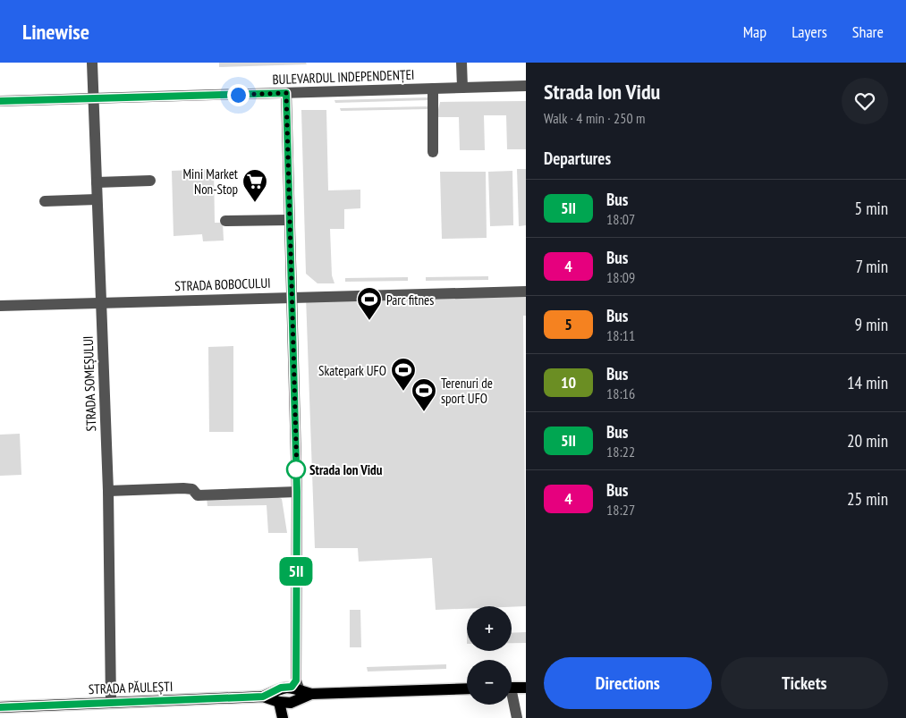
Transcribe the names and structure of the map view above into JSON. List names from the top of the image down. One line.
{"streets":{"main road":["STRADA PĂULEȘTI"],"street":["BULEVARDUL INDEPENDENȚEI","STRADA BOBOCULUI","STRADA SOMEȘULUI"]},"crossings":[["BULEVARDUL INDEPENDENȚEI","STRADA SOMEȘULUI"],["STRADA BOBOCULUI","STRADA SOMEȘULUI"],["STRADA SOMEȘULUI","STRADA PĂULEȘTI"]],"places":{"supermarket":["Mini Market Non-Stop"],"sports":["Parc fitnes","Skatepark UFO","Terenuri de sport UFO"],"other":["Strada Ion Vidu"]},"lines":["bus line 5II"],"page":{"header":"Linewise","nav":["Map","Layers","Share"],"on_map":"5II","heading":[["Strada Ion Vidu","Walk · 4 min · 250 m"],"Departures"],"list":[{"mark":"5II","name":"Bus","note":"18:07","value":"5 min"},{"mark":"4","name":"Bus","note":"18:09","value":"7 min"},{"mark":"5","name":"Bus","note":"18:11","value":"9 min"},{"mark":"10","name":"Bus","note":"18:16","value":"14 min"},{"mark":"5II","name":"Bus","note":"18:22","value":"20 min"},{"mark":"4","name":"Bus","note":"18:27","value":"25 min"}],"map_buttons":["+","−"],"buttons":["Directions","Tickets"]}}
